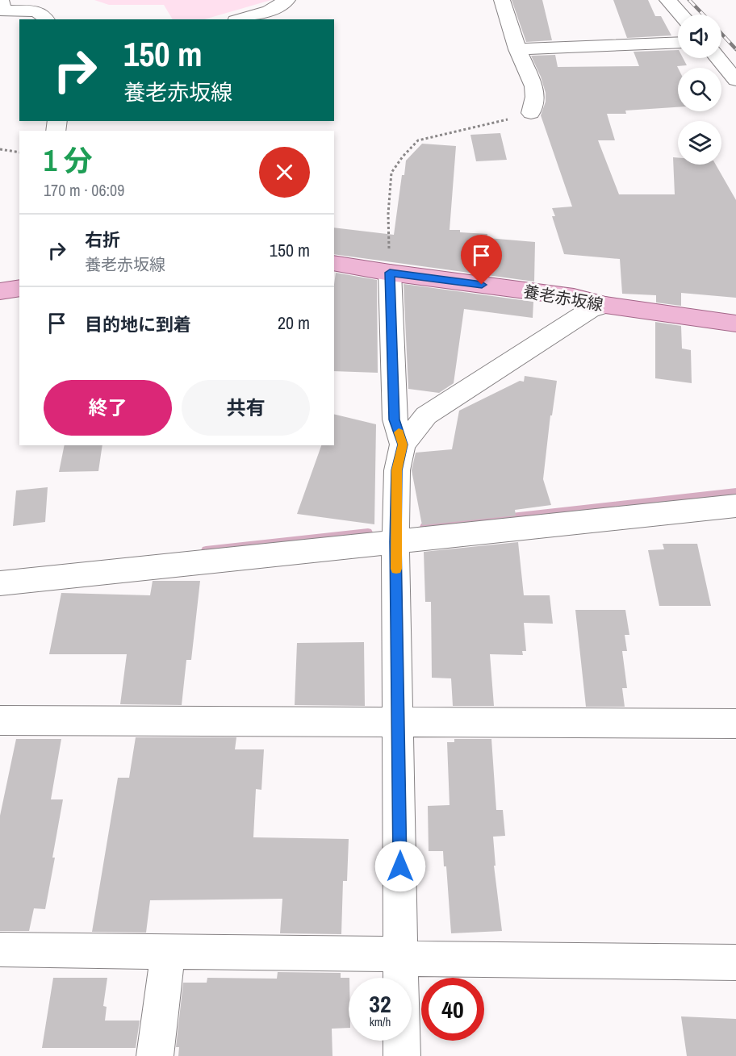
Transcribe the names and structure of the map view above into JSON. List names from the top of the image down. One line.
{"streets":{"main road":["養老赤坂線"]},"page":{"turn":["150 m","養老赤坂線"],"heading":["1 分","170 m · 06:09"],"list":[{"name":"右折","note":"養老赤坂線","value":"150 m"},{"name":"目的地に到着","value":"20 m"}],"buttons":["終了","共有"],"speed":"32 km/h","limit":"40"}}
